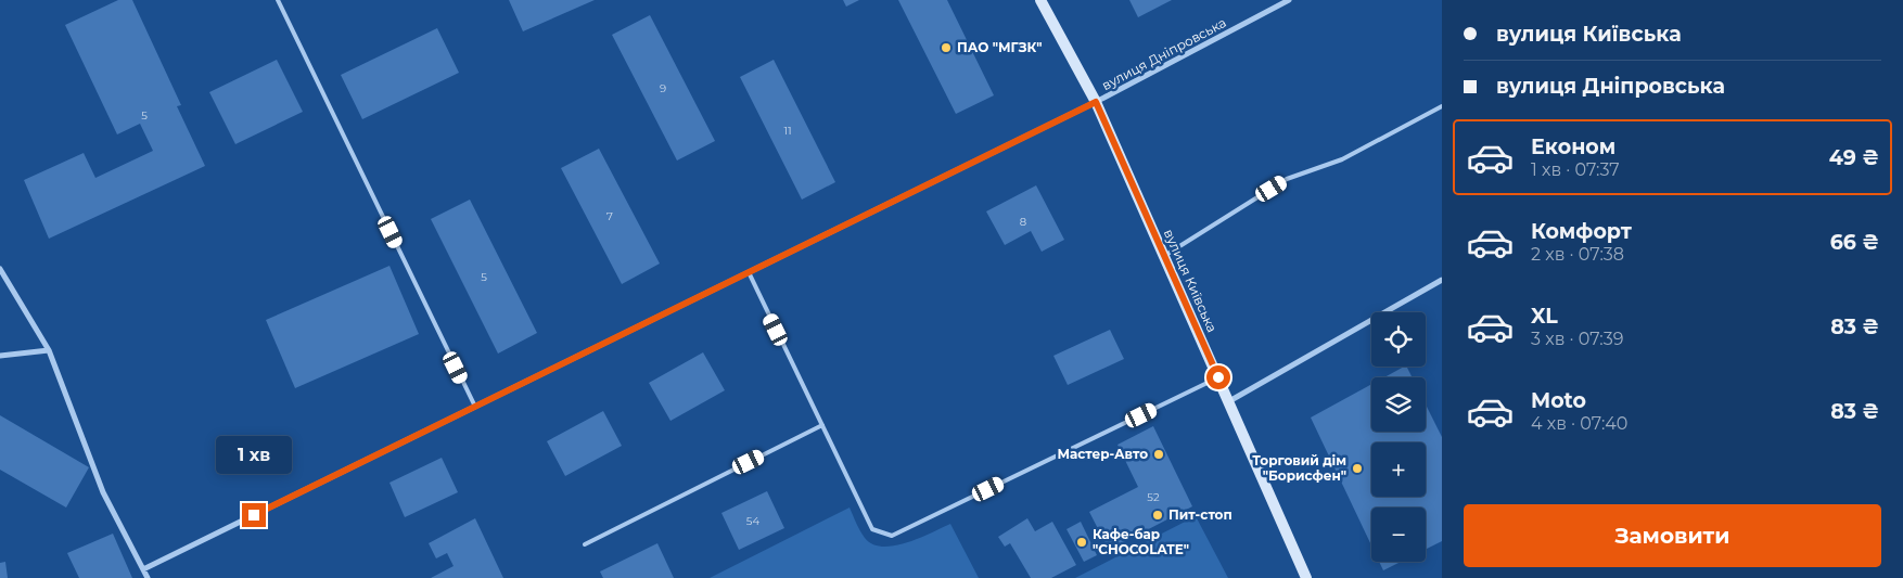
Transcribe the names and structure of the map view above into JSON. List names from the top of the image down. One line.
{"streets":{"main road":["вулиця Київська"],"street":["вулиця Дніпровська"]},"crossings":[["вулиця Дніпровська","вулиця Київська"]],"places":["ПАО \"МГЗК\"","Мастер-Авто","Торговий дім \"Борисфен\"","Пит-стоп","Кафе-бар \"CHOCOLATE\""],"house_numbers":["9","5","11","7","8","5","52","54"],"page":{"banner":["вулиця Київська","вулиця Дніпровська"],"list":[{"name":"Економ","note":"1 хв · 07:37","value":"49 ₴"},{"name":"Комфорт","note":"2 хв · 07:38","value":"66 ₴"},{"name":"XL","note":"3 хв · 07:39","value":"83 ₴"},{"name":"Moto","note":"4 хв · 07:40","value":"83 ₴"}],"map_buttons":["+","−"],"bubble":"1 хв","buttons":"Замовити"}}
